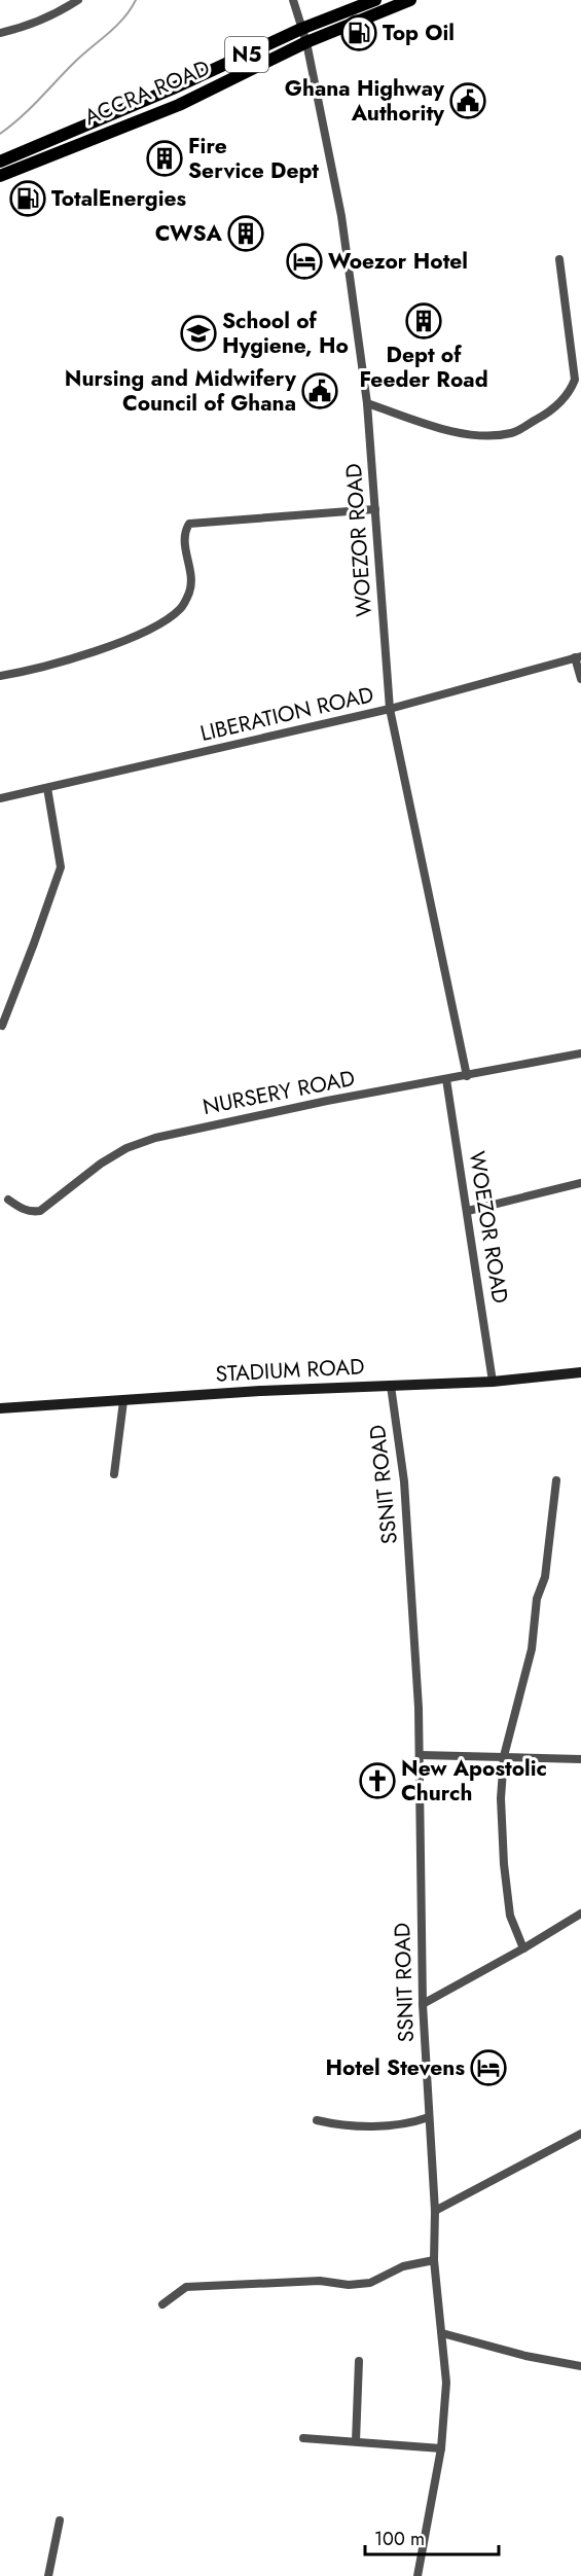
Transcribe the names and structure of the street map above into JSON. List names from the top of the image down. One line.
{"streets":{"main road":["N5","ACCRA ROAD","STADIUM ROAD"],"street":["WOEZOR ROAD","LIBERATION ROAD","NURSERY ROAD","SSNIT ROAD"]},"crossings":[["ACCRA ROAD","WOEZOR ROAD"],["WOEZOR ROAD","LIBERATION ROAD"],["WOEZOR ROAD","NURSERY ROAD"],["WOEZOR ROAD","STADIUM ROAD"],["STADIUM ROAD","SSNIT ROAD"]],"places":{"fuel station":["Top Oil","TotalEnergies"],"public building":["Ghana Highway Authority","Nursing and Midwifery Council of Ghana"],"building":["Fire Service Dept","CWSA","Dept of Feeder Road"],"hotel":["Woezor Hotel","Hotel Stevens"],"school or university":["School of Hygiene, Ho"],"church":["New Apostolic Church"]},"scale_bar":"100 m"}
